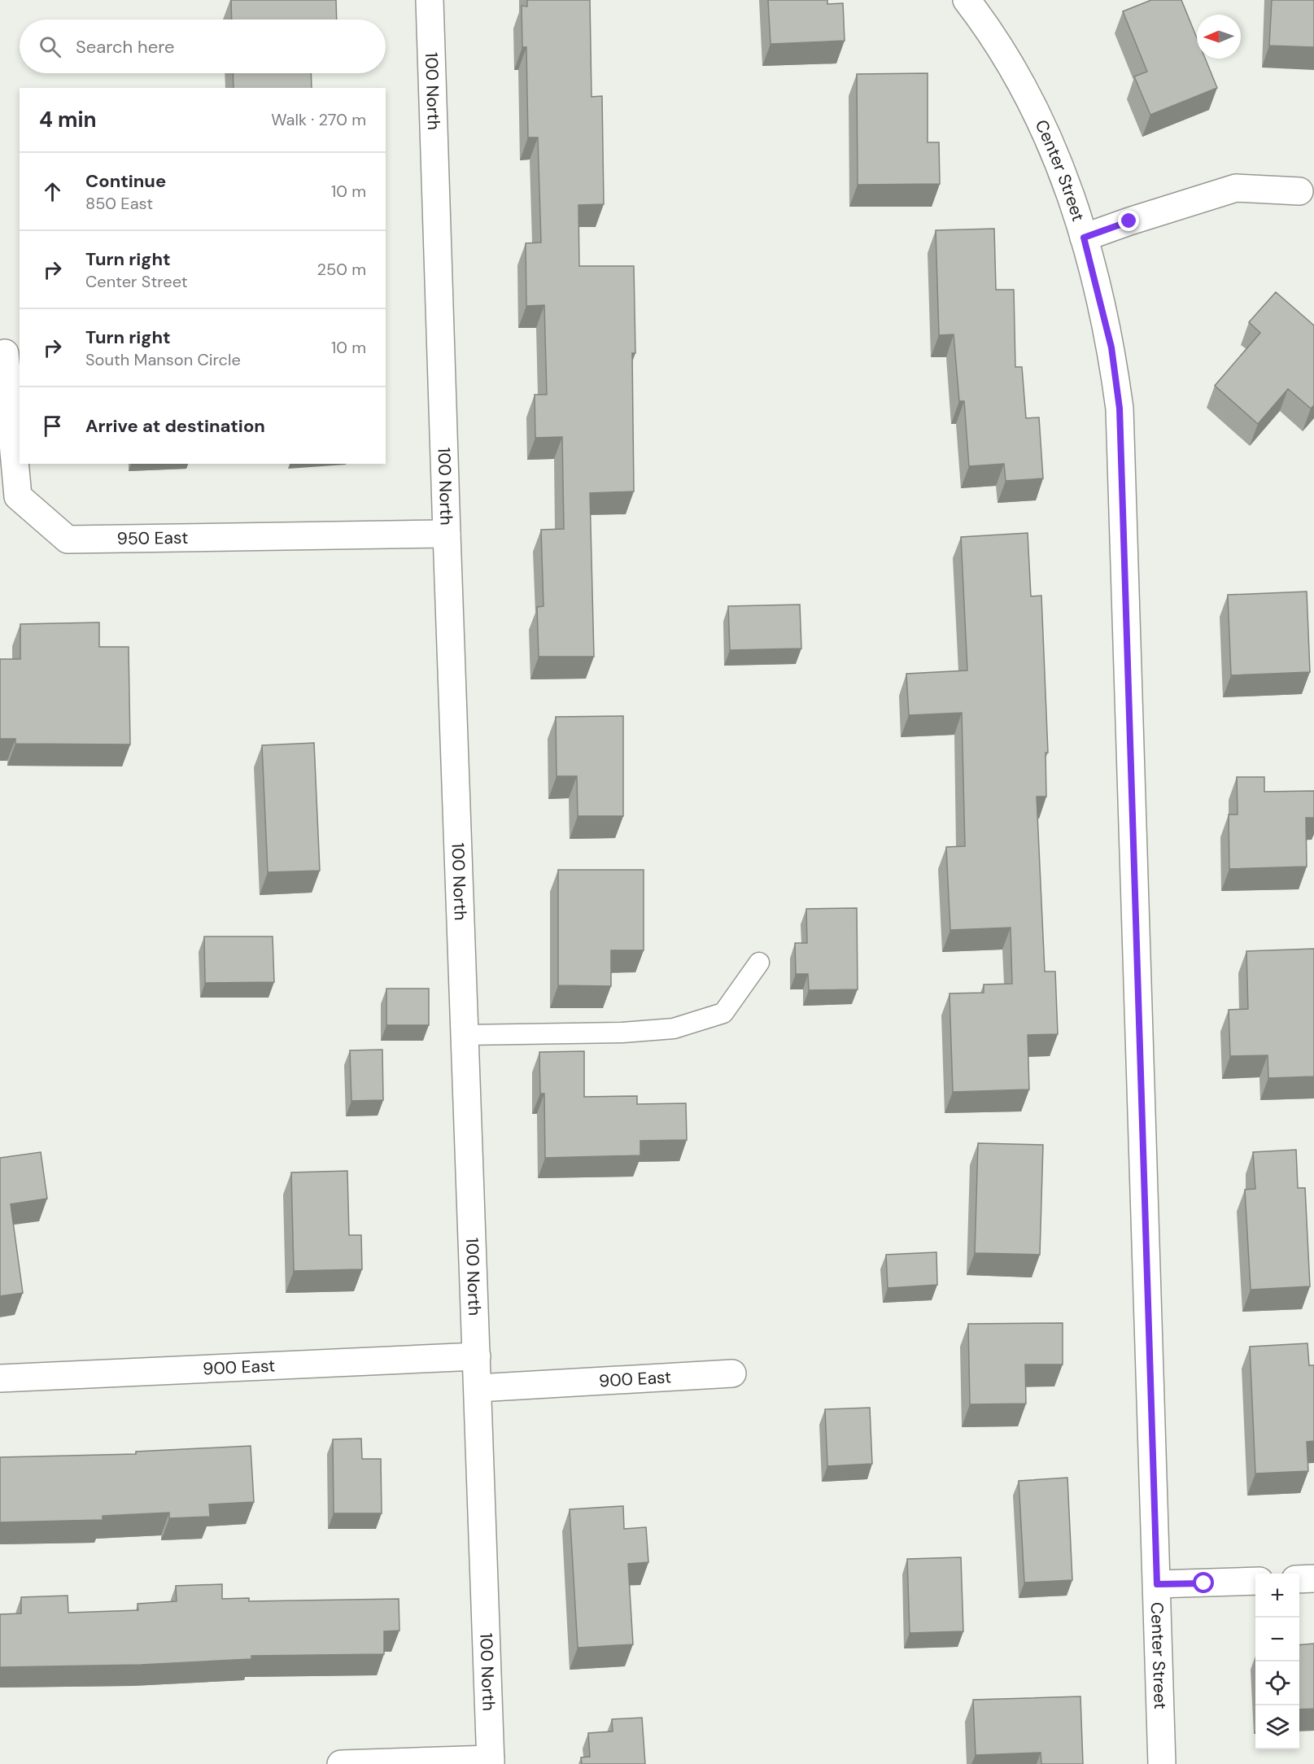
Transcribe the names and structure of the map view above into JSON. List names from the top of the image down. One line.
{"streets":{"street":["100 North","Center Street","950 East","900 East"]},"crossings":[["100 North","950 East"],["100 North","900 East"]],"north":"left","page":{"search":"Search here","heading":["4 min","Walk · 270 m"],"list":[["Continue","850 East","10 m"],["Turn right","Center Street","250 m"],["Turn right","South Manson Circle","10 m"],"Arrive at destination"],"map_buttons":["+","−"]}}
